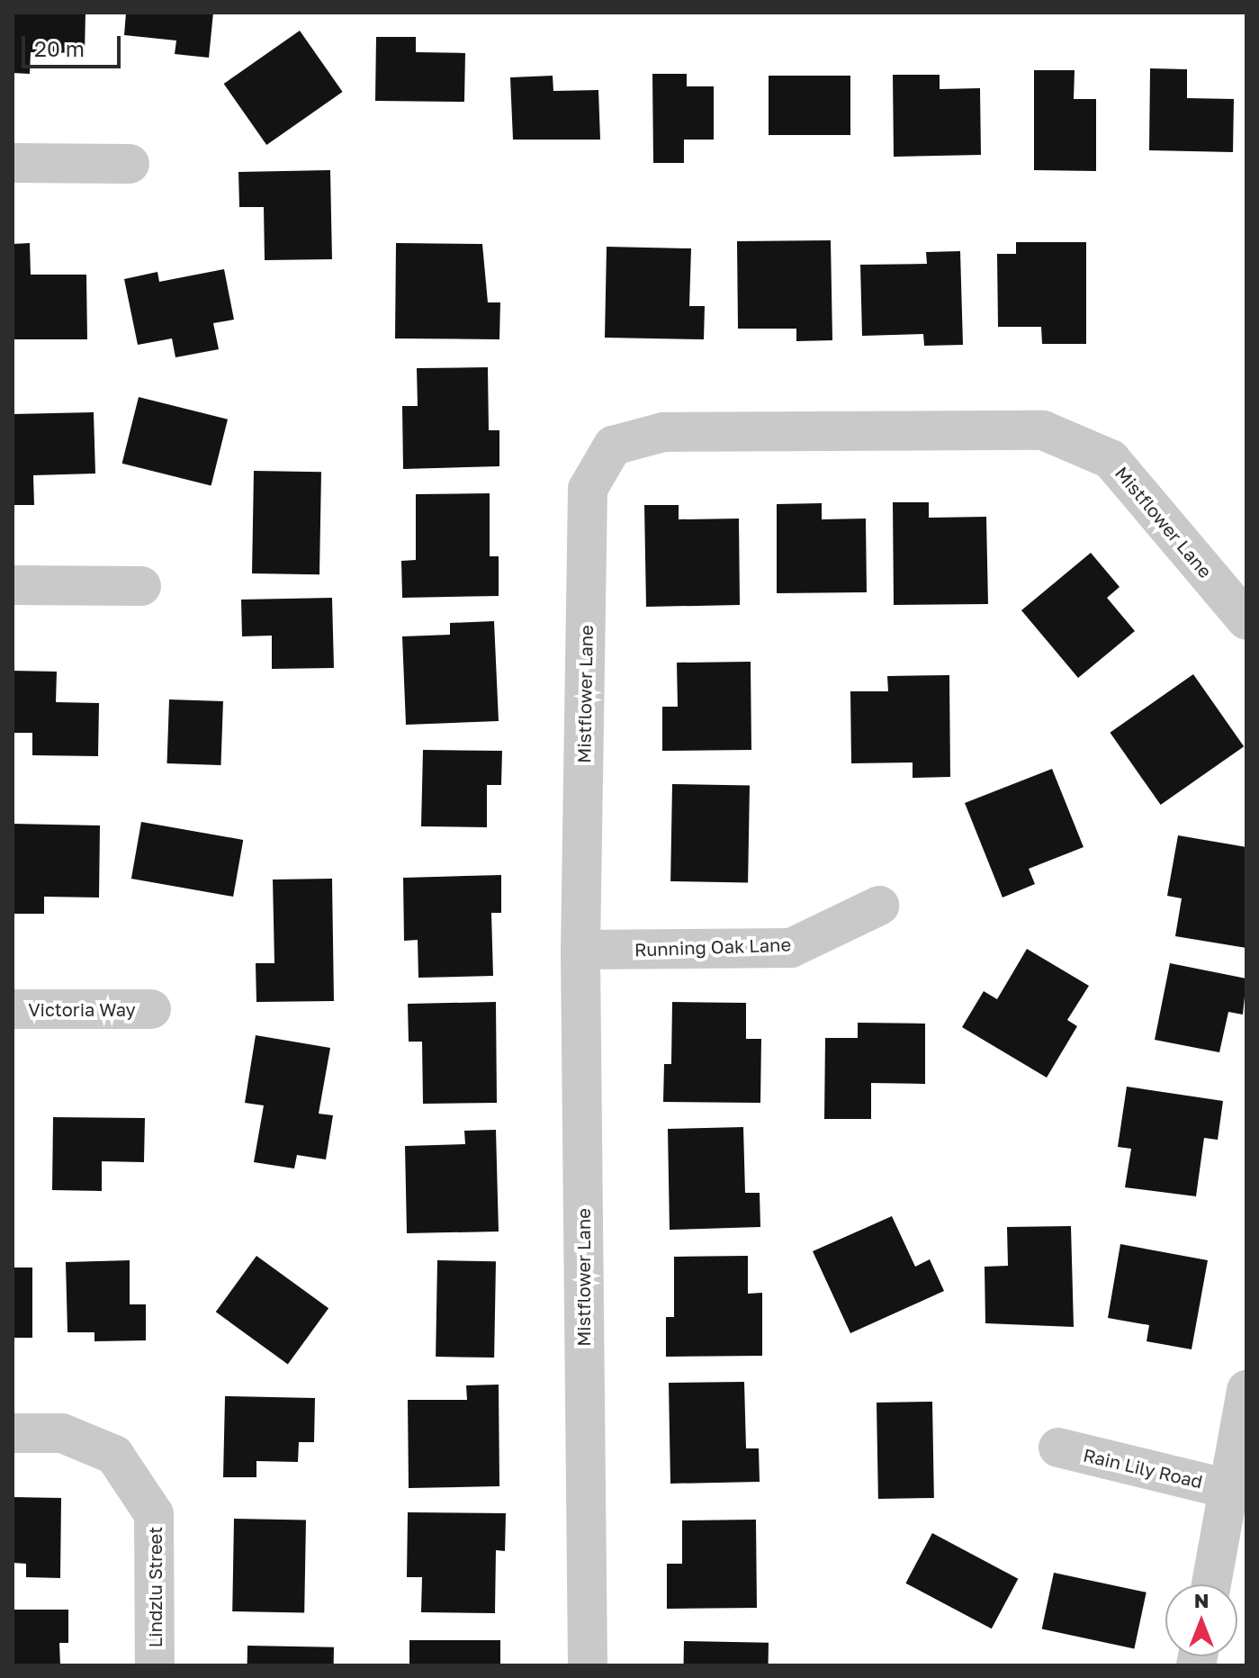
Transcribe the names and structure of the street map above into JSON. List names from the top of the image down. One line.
{"streets":{"street":["Mistflower Lane","Running Oak Lane","Victoria Way","Rain Lily Road","Lindzlu Street"]},"crossings":[["Mistflower Lane","Running Oak Lane"]],"scale_bar":"20 m","north":"top"}
